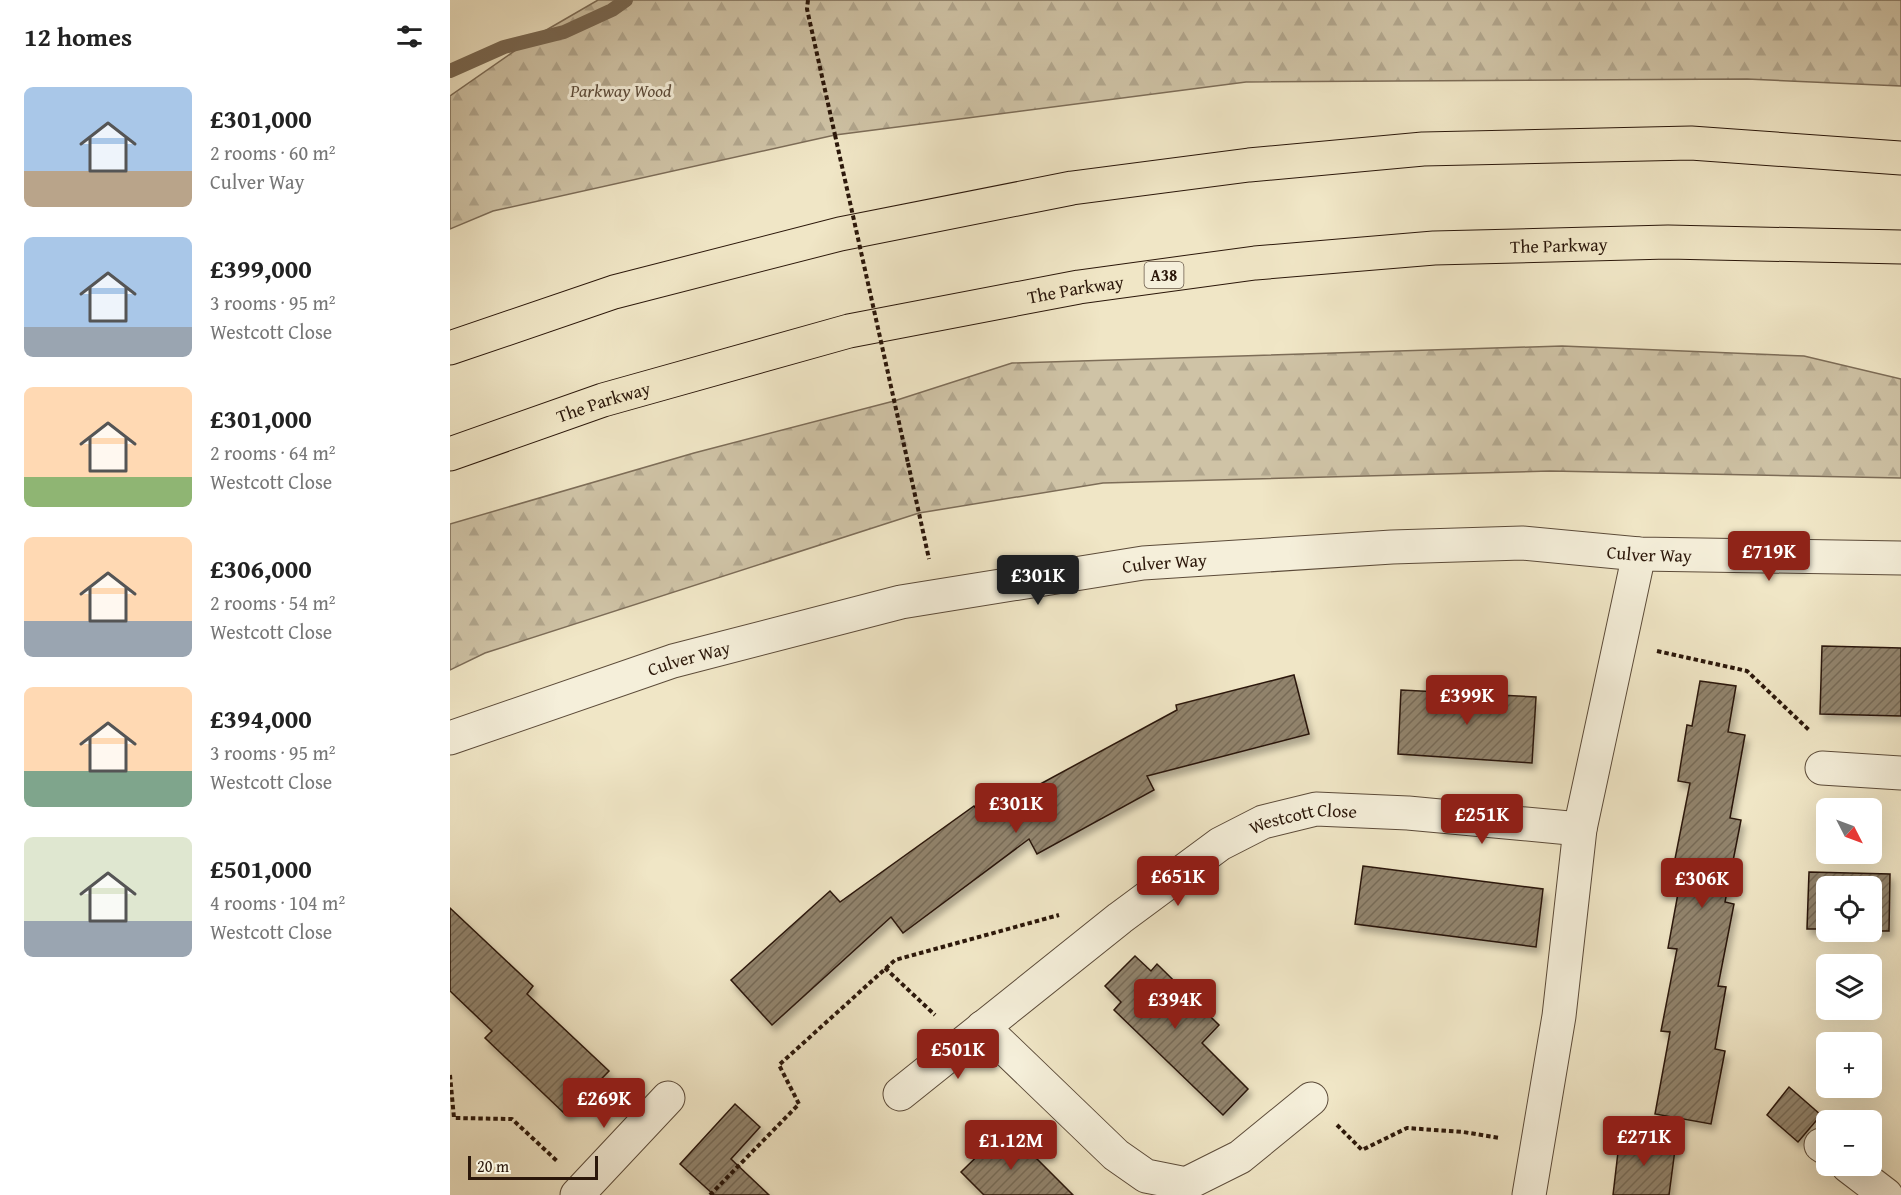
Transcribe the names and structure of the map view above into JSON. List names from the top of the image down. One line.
{"streets":{"highway":["The Parkway","A38"],"street":["Culver Way","Westcott Close"]},"parks":["Parkway Wood"],"scale_bar":"20 m","north":"bottom right","page":{"heading":"12 homes","list":[{"name":"£301,000","note":"2 rooms · 60 m² · Culver Way"},{"name":"£399,000","note":"3 rooms · 95 m² · Westcott Close"},{"name":"£301,000","note":"2 rooms · 64 m² · Westcott Close"},{"name":"£306,000","note":"2 rooms · 54 m² · Westcott Close"},{"name":"£394,000","note":"3 rooms · 95 m² · Westcott Close"},{"name":"£501,000","note":"4 rooms · 104 m² · Westcott Close"}],"price":["£719K","£301K","£399K","£301K","£251K","£651K","£306K","£394K","£501K","£269K","£271K","£1.12M"],"map_buttons":["+","−"],"scale":"20 m"}}
